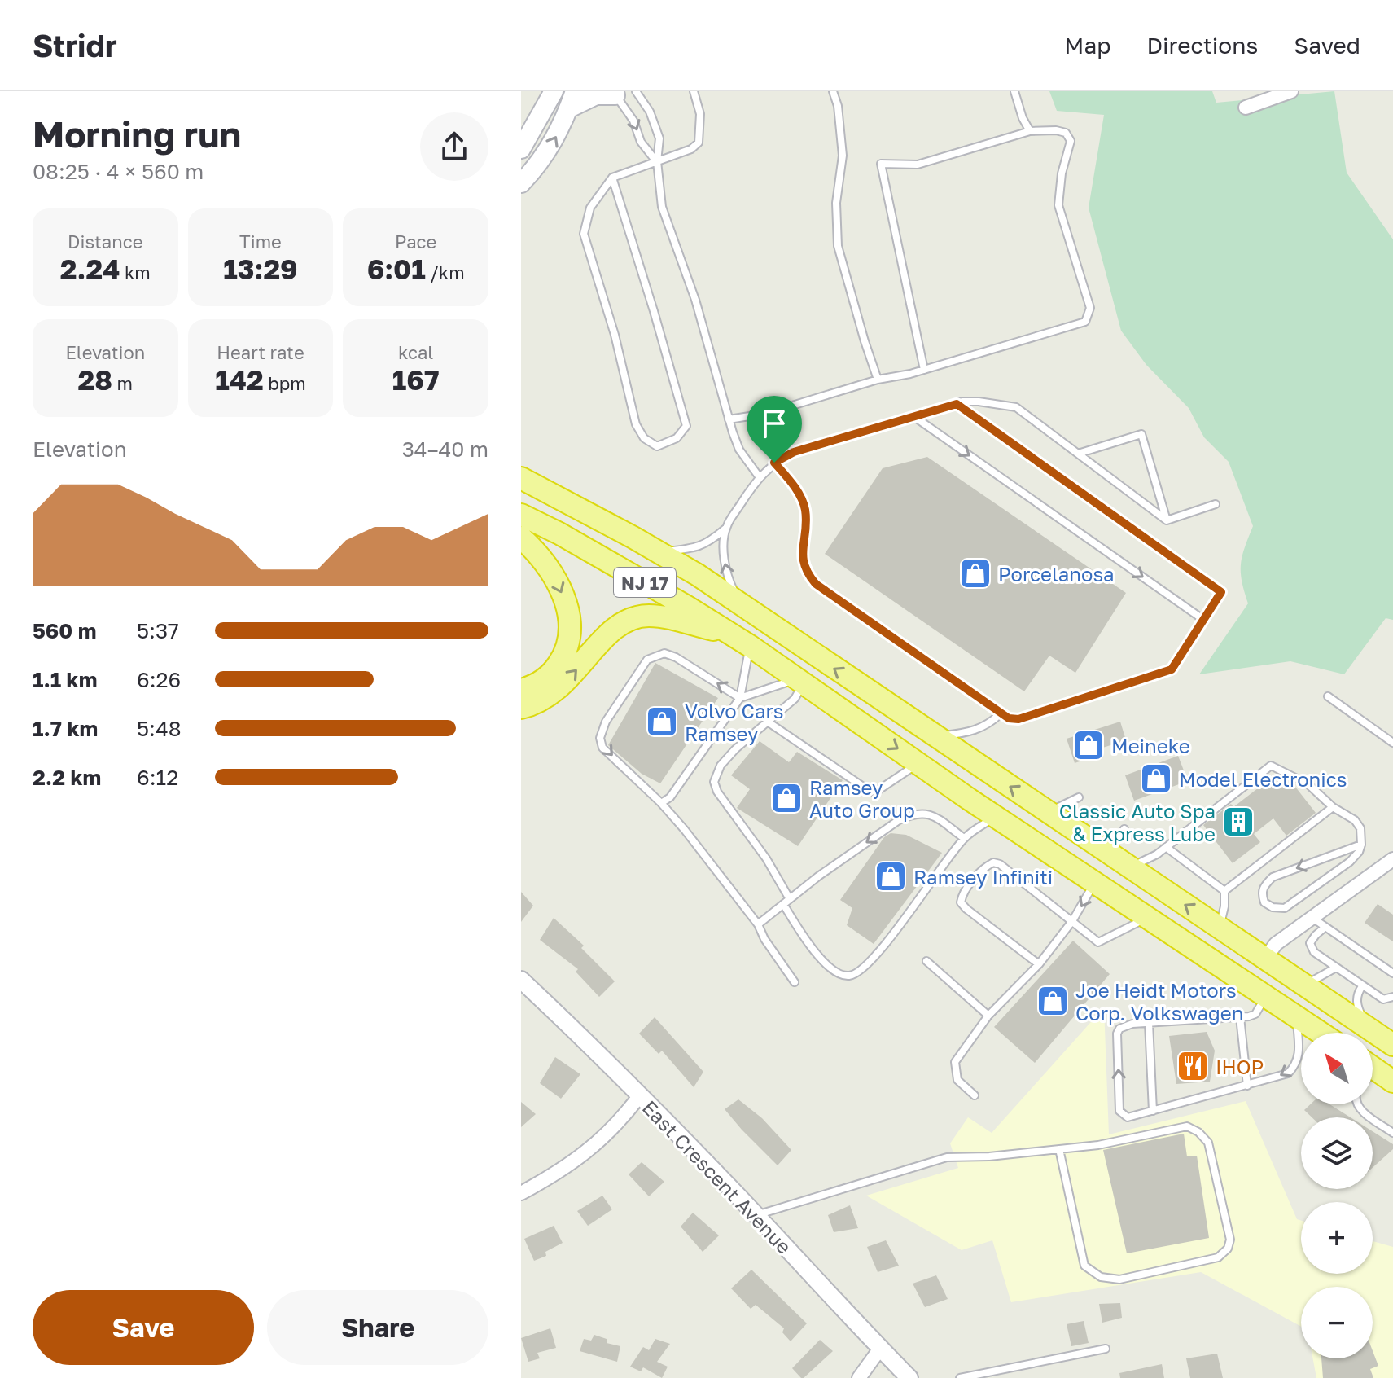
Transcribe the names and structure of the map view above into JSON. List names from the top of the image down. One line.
{"streets":{"highway":["NJ 17"],"street":["East Crescent Avenue"]},"places":{"shop":["Porcelanosa","Volvo Cars Ramsey","Meineke","Model Electronics","Ramsey Auto Group","Ramsey Infiniti","Joe Heidt Motors Corp. Volkswagen"],"building":["Classic Auto Spa & Express Lube"],"restaurant":["IHOP"]},"north":"top left","page":{"header":"Stridr","nav":["Map","Directions","Saved"],"heading":["Morning run","08:25 · 4 × 560 m"],"stats":[["Distance","2.24 km"],["Time","13:29"],["Pace","6:01 /km"],["Elevation","28 m"],["Heart rate","142 bpm"],["kcal","167"]],"chart":["Elevation","34–40 m"],"list":[{"name":"560 m","note":"5:37"},{"name":"1.1 km","note":"6:26"},{"name":"1.7 km","note":"5:48"},{"name":"2.2 km","note":"6:12"}],"map_buttons":["+","−"],"buttons":["Save","Share"]}}
